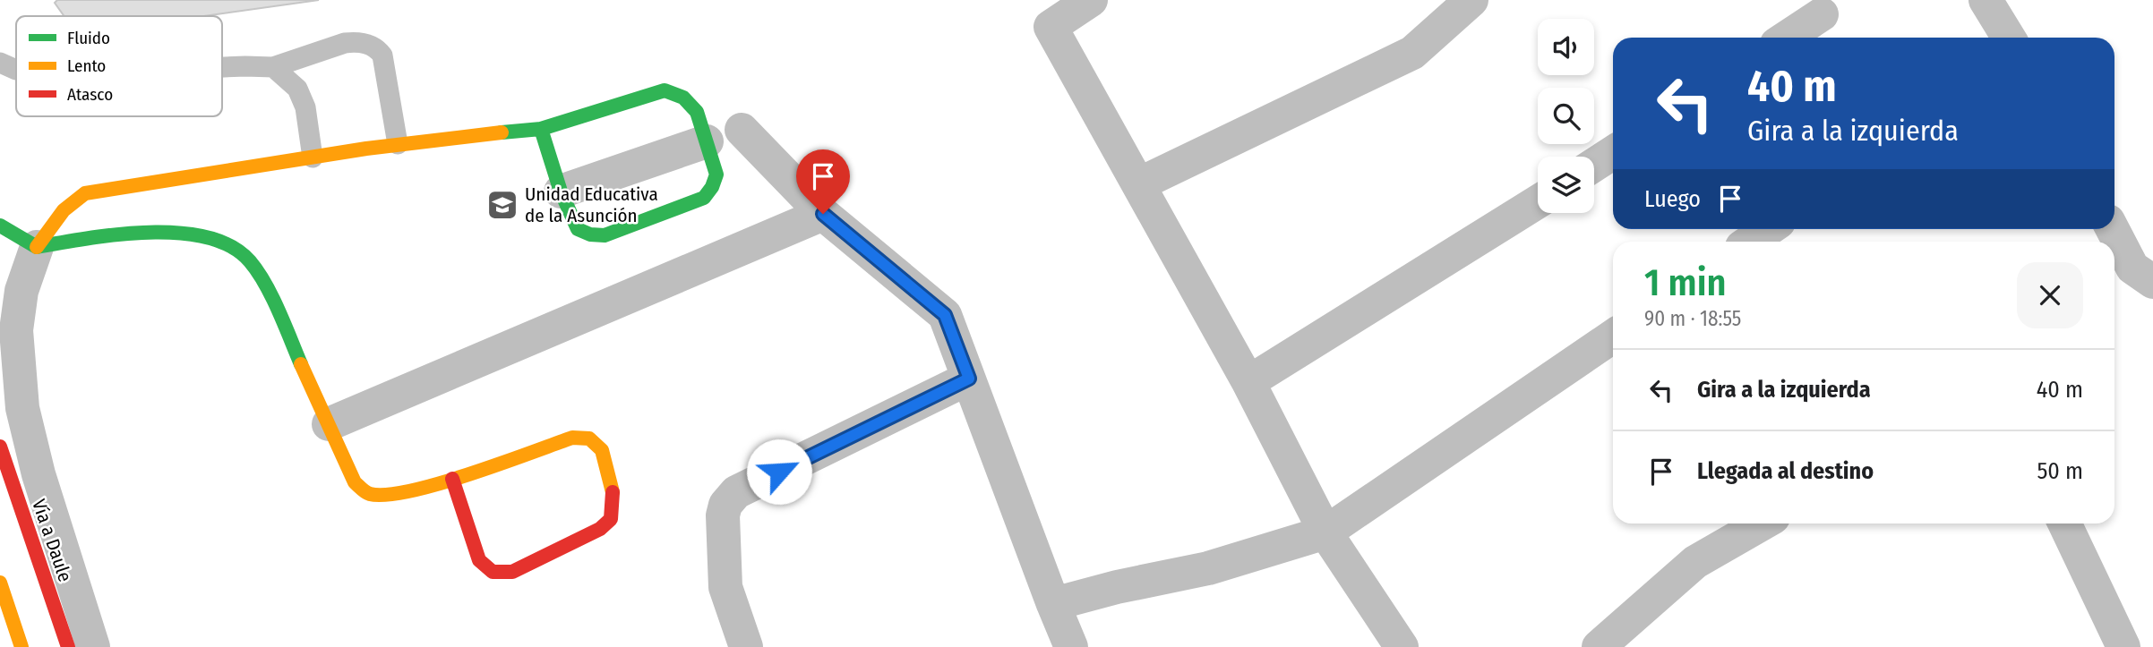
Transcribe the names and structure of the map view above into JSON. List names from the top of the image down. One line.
{"streets":{"street":["Vía a Daule"]},"places":{"school or university":["Unidad Educativa de la Asunción"]},"legend":["Fluido","Lento","Atasco"],"page":{"turn":["40 m","Gira a la izquierda"],"then":"Luego","heading":["1 min","90 m · 18:55"],"list":[{"name":"Gira a la izquierda","value":"40 m"},{"name":"Llegada al destino","value":"50 m"}]}}
